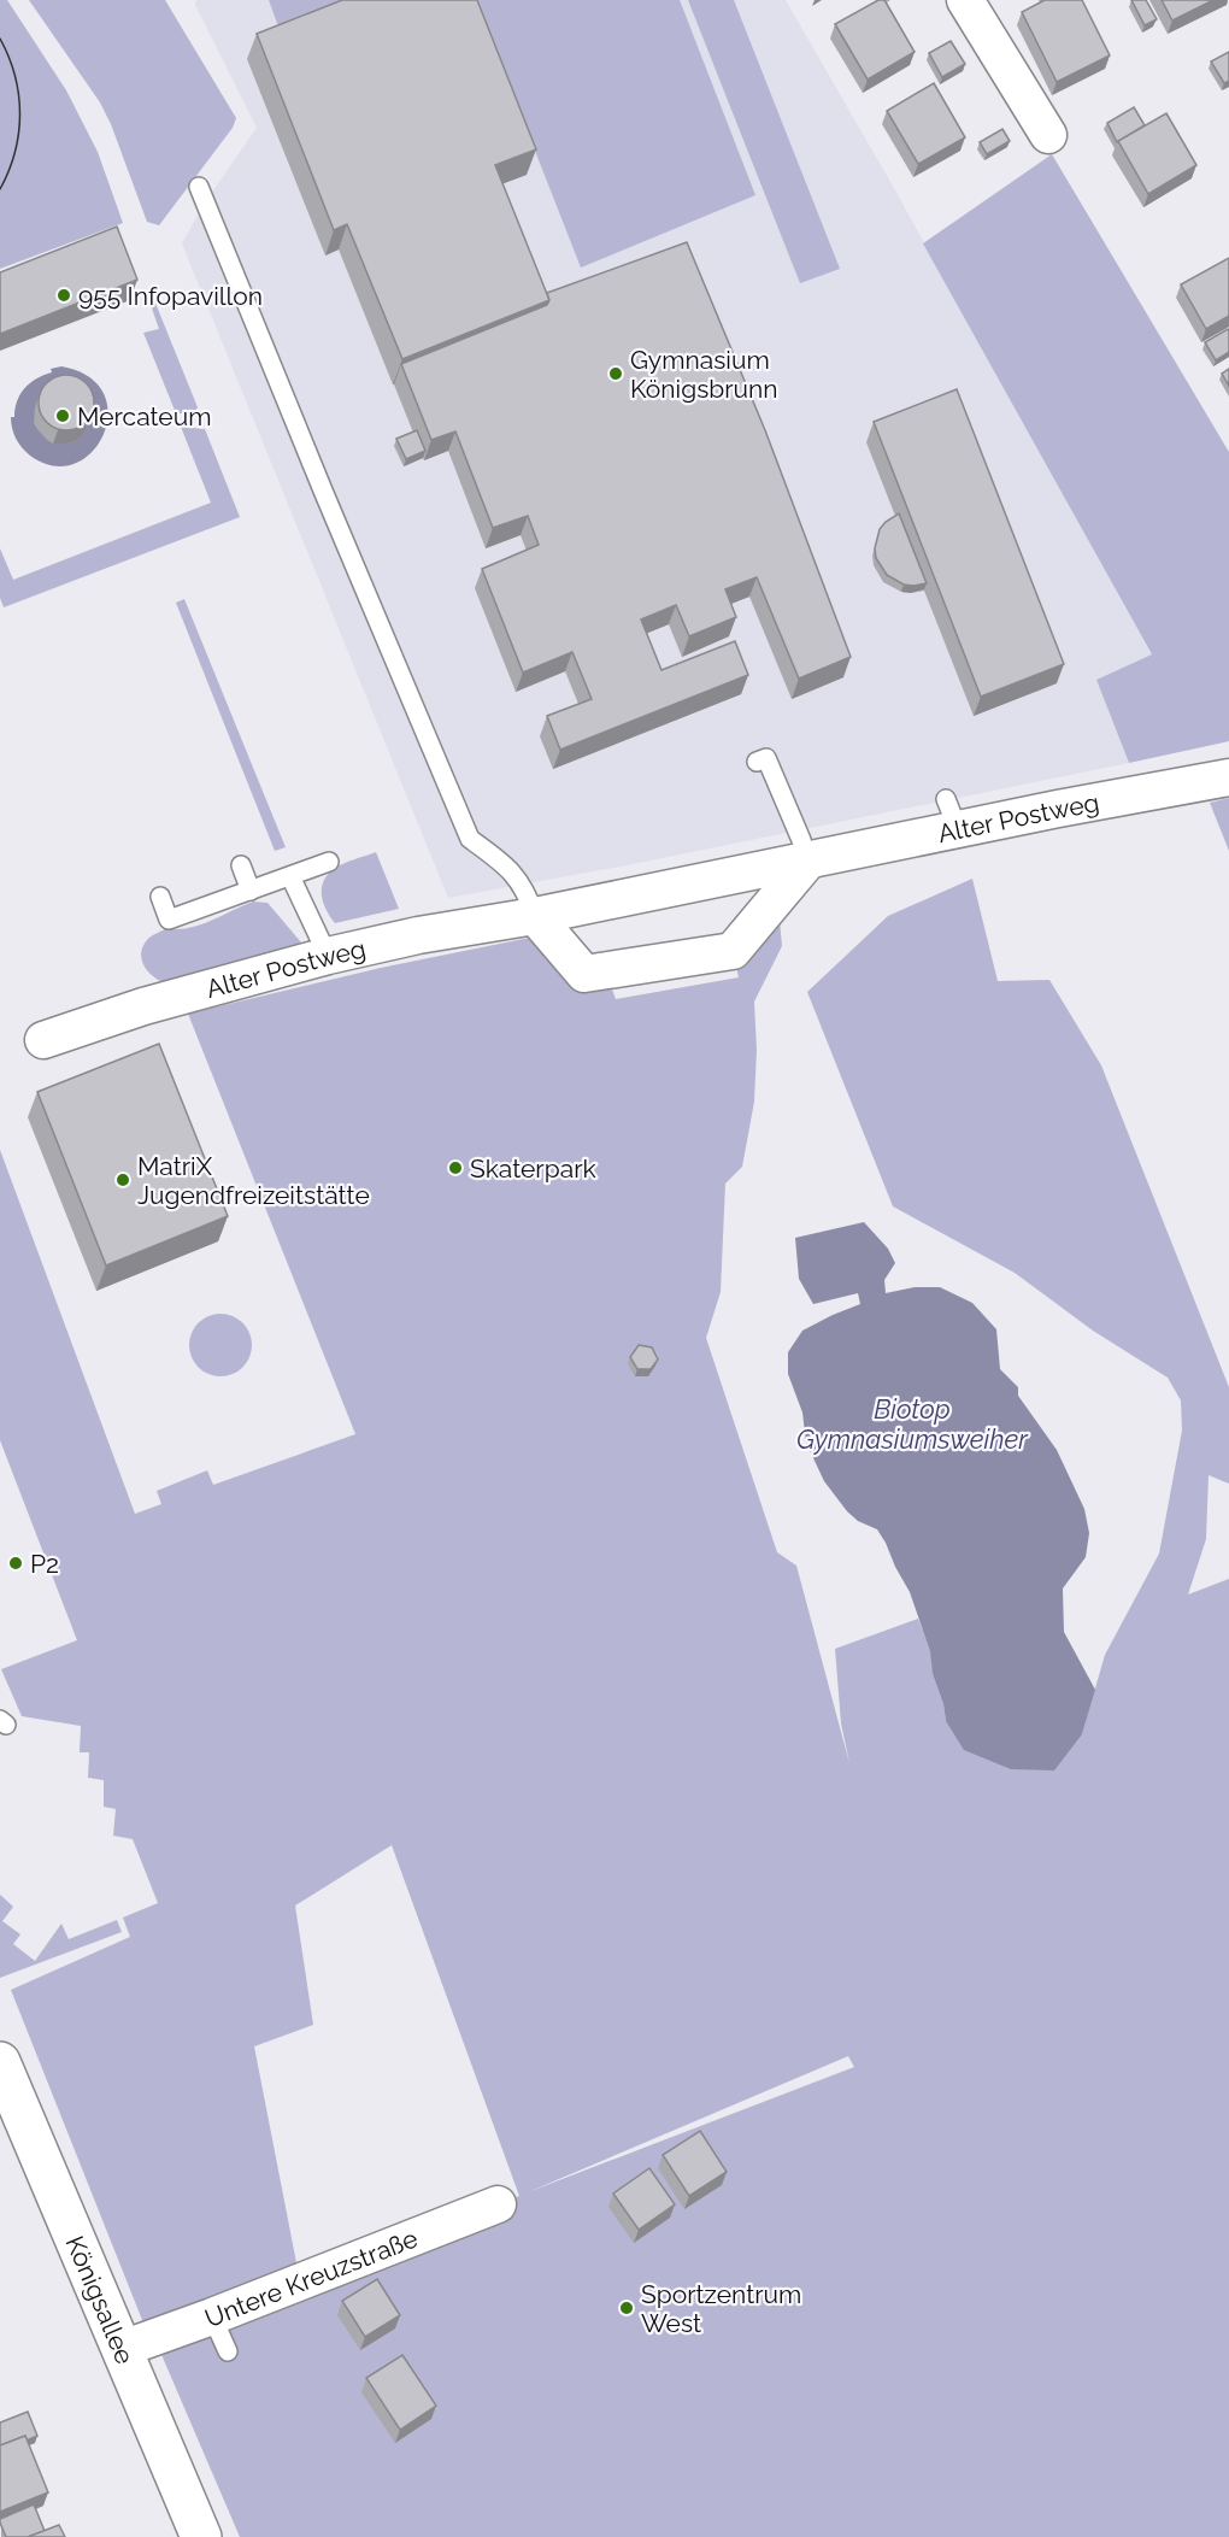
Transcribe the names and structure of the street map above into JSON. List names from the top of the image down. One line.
{"streets":{"street":["Alter Postweg","Untere Kreuzstraße","Königsallee"]},"crossings":[["Untere Kreuzstraße","Königsallee"]],"water":["Biotop Gymnasiumsweiher"],"places":["955 Infopavillon","Gymnasium Königsbrunn","Mercateum","Skaterpark","MatriX Jugendfreizeitstätte","P2","Sportzentrum West"]}
